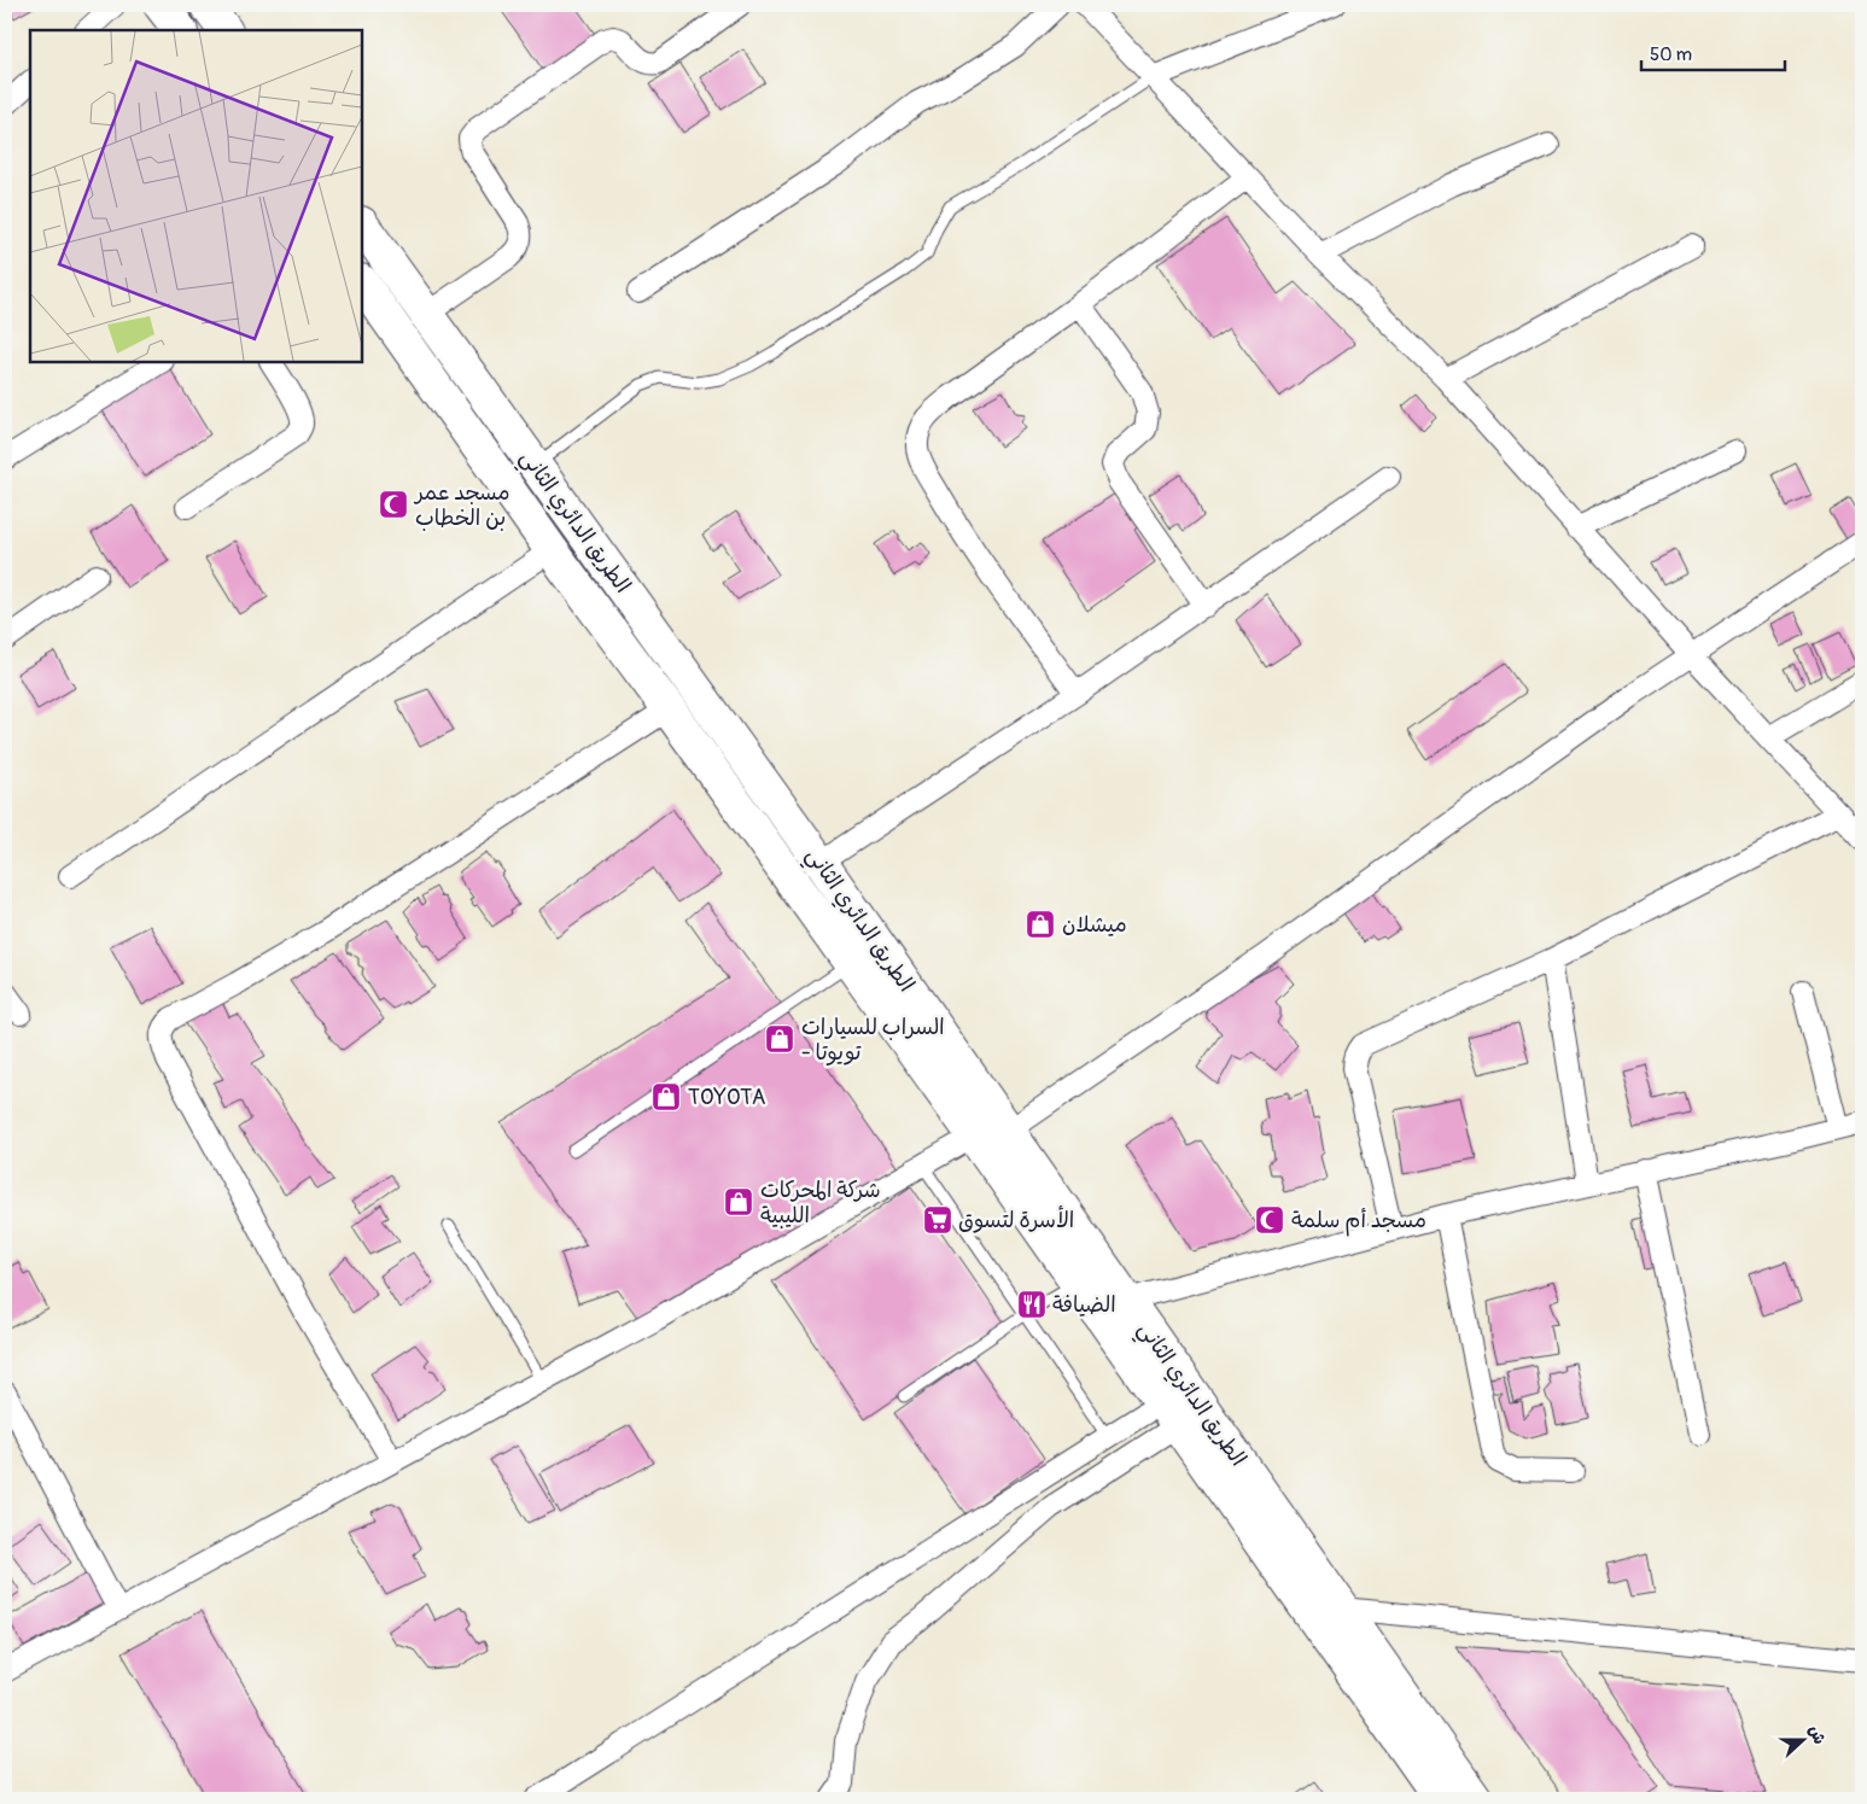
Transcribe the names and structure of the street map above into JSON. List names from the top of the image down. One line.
{"streets":{"highway":["الطريق الدائري الثاني"]},"places":{"mosque":["مسجد عمر بن الخطاب","مسجد أم سلمة"],"shop":["ميشلان","السراب للسيارات - تويوتا","TOYOTA","شركة المحركات الليبية"],"supermarket":["الأسرة لتسوق"],"restaurant":["الضيافة"]},"scale_bar":"50 m","north":"right"}
